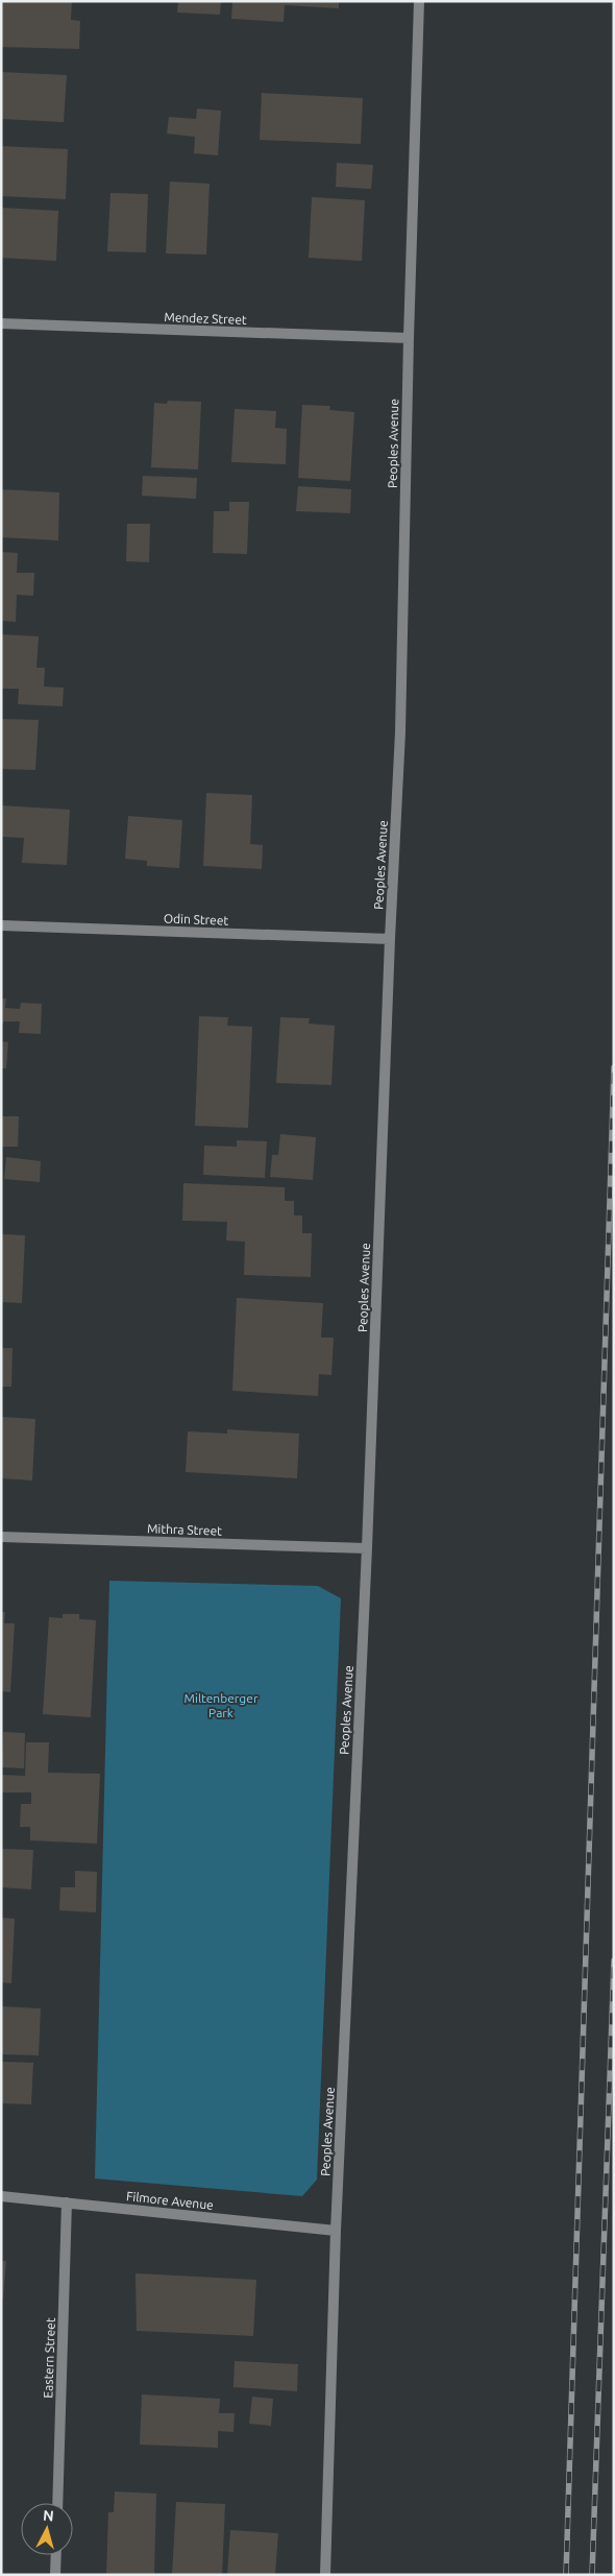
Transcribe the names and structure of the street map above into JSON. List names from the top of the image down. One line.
{"streets":{"street":["Mendez Street","Peoples Avenue","Odin Street","Mithra Street","Filmore Avenue","Eastern Street"]},"crossings":[["Mendez Street","Peoples Avenue"],["Peoples Avenue","Odin Street"],["Peoples Avenue","Mithra Street"],["Peoples Avenue","Filmore Avenue"],["Filmore Avenue","Eastern Street"]],"parks":["Miltenberger Park"],"north":"top"}
